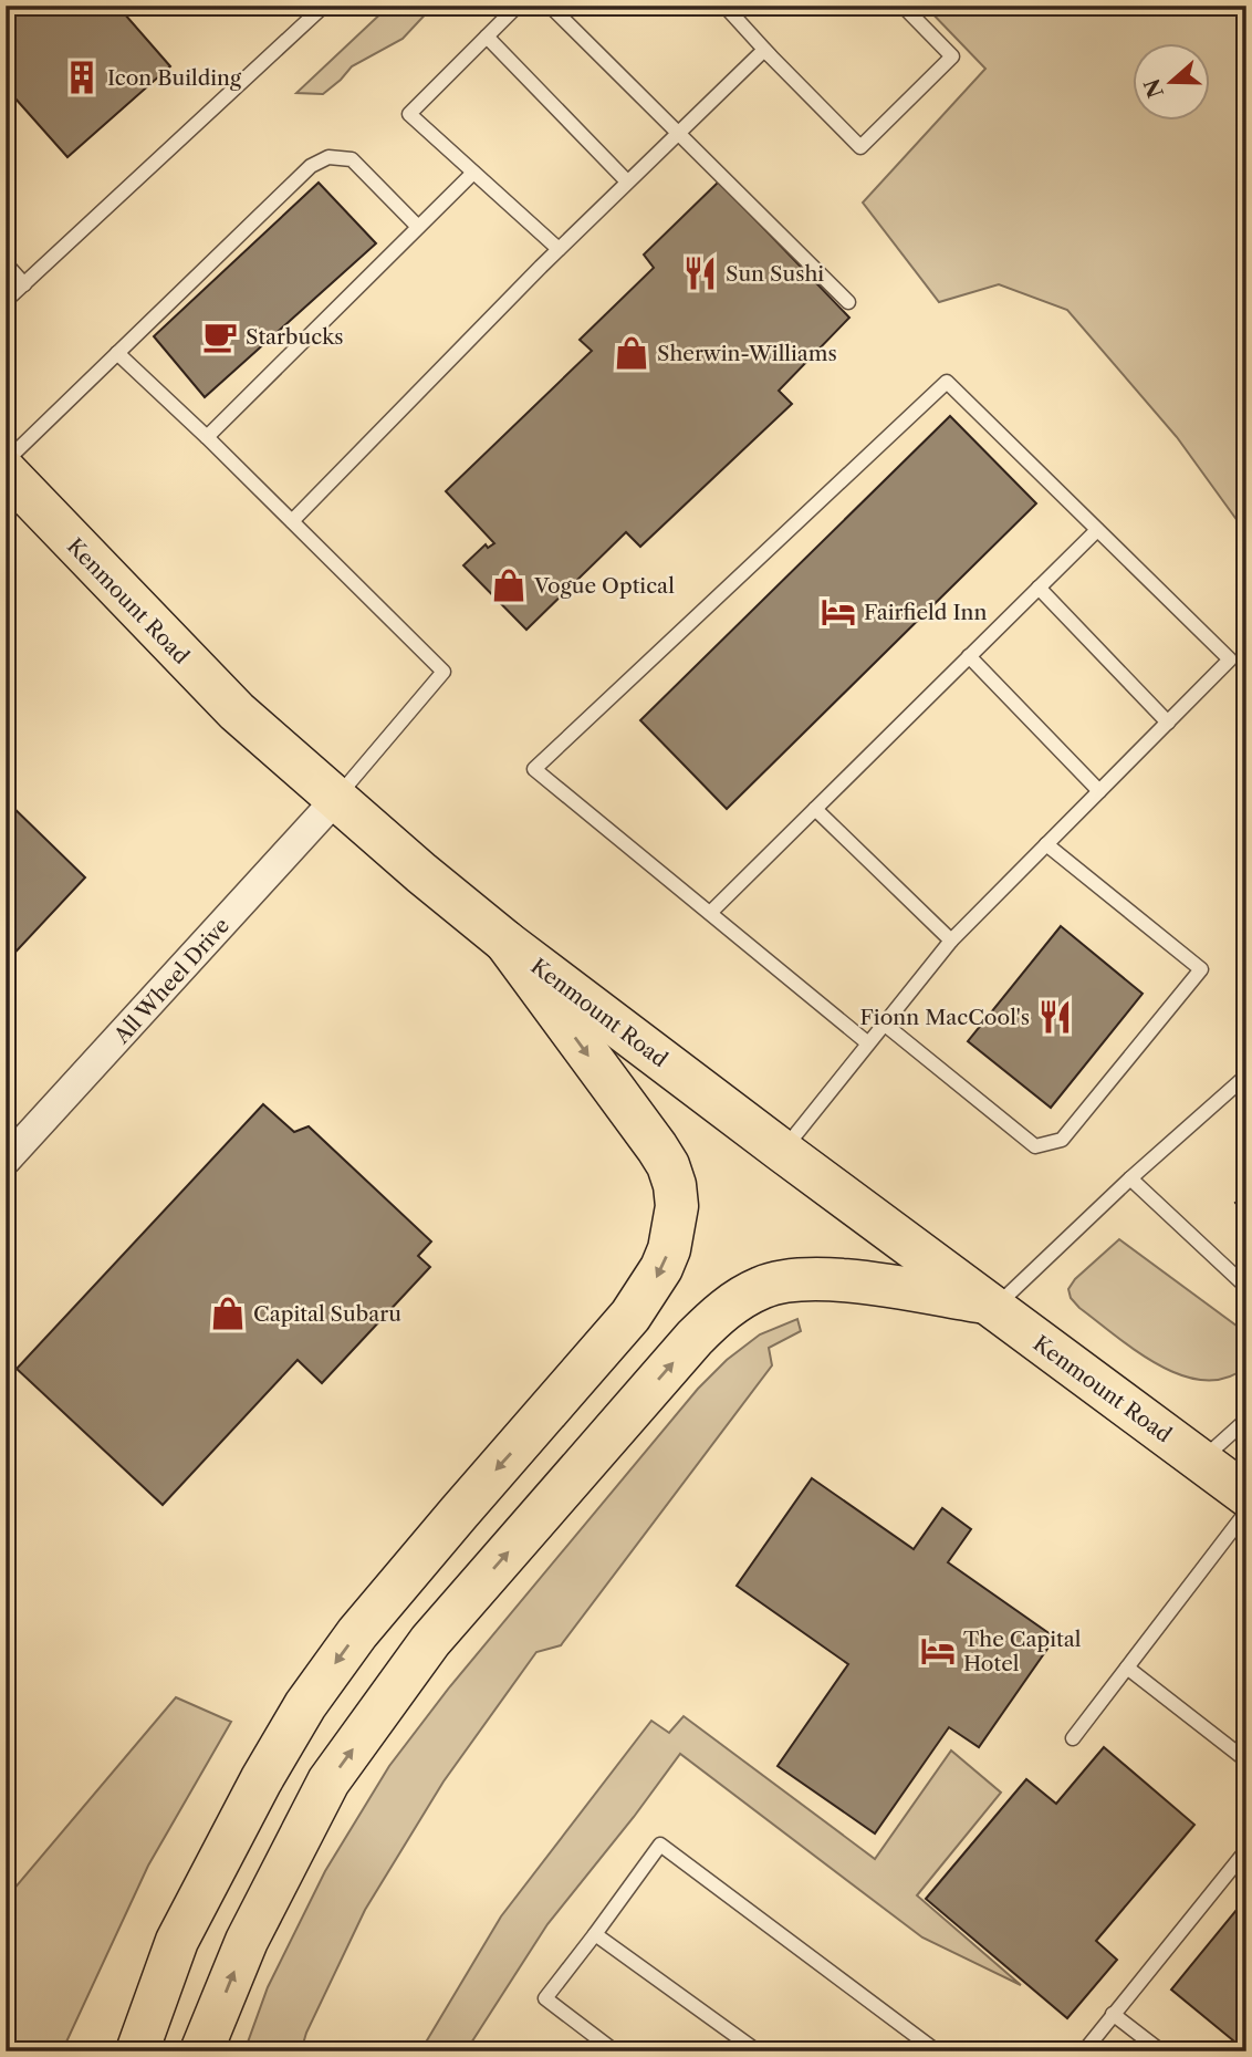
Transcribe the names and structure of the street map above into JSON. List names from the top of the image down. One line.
{"streets":{"main road":["Kenmount Road"],"street":["All Wheel Drive"]},"crossings":[["Kenmount Road","All Wheel Drive"]],"places":{"building":["Icon Building"],"restaurant":["Sun Sushi","Fionn MacCool's"],"cafe":["Starbucks"],"shop":["Sherwin-Williams","Vogue Optical","Capital Subaru"],"hotel":["Fairfield Inn","The Capital Hotel"]},"north":"left"}
